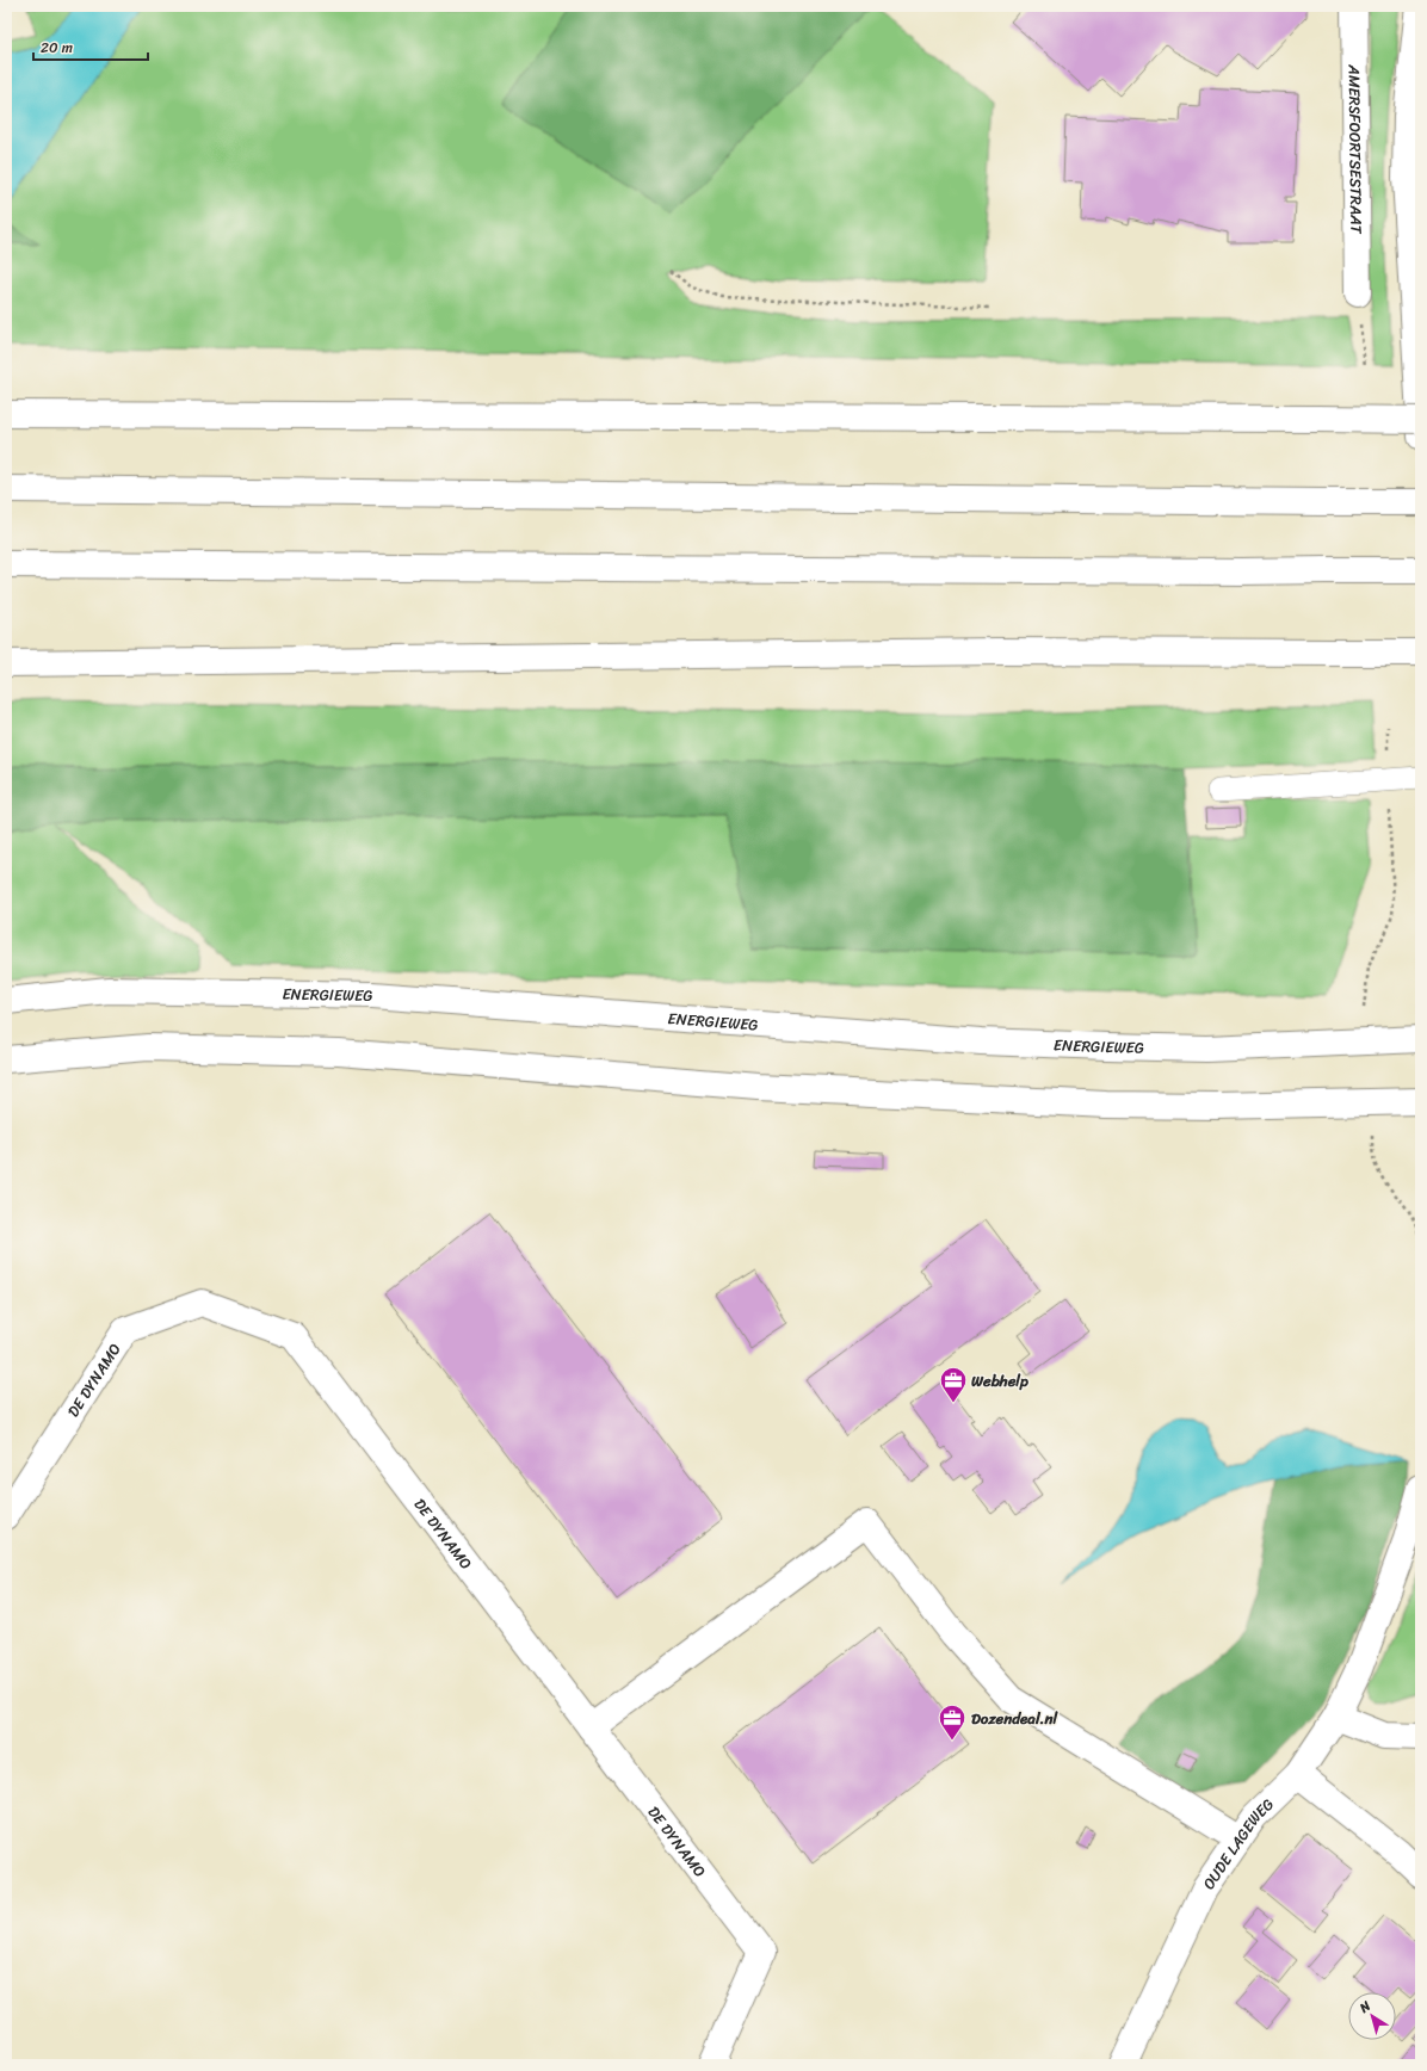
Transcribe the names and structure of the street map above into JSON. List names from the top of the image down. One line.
{"streets":{"main road":["AMERSFOORTSESTRAAT","ENERGIEWEG","DE DYNAMO","OUDE LAGEWEG"]},"places":{"office":["Webhelp","Dozendeal.nl"]},"scale_bar":"20 m","north":"top left"}
